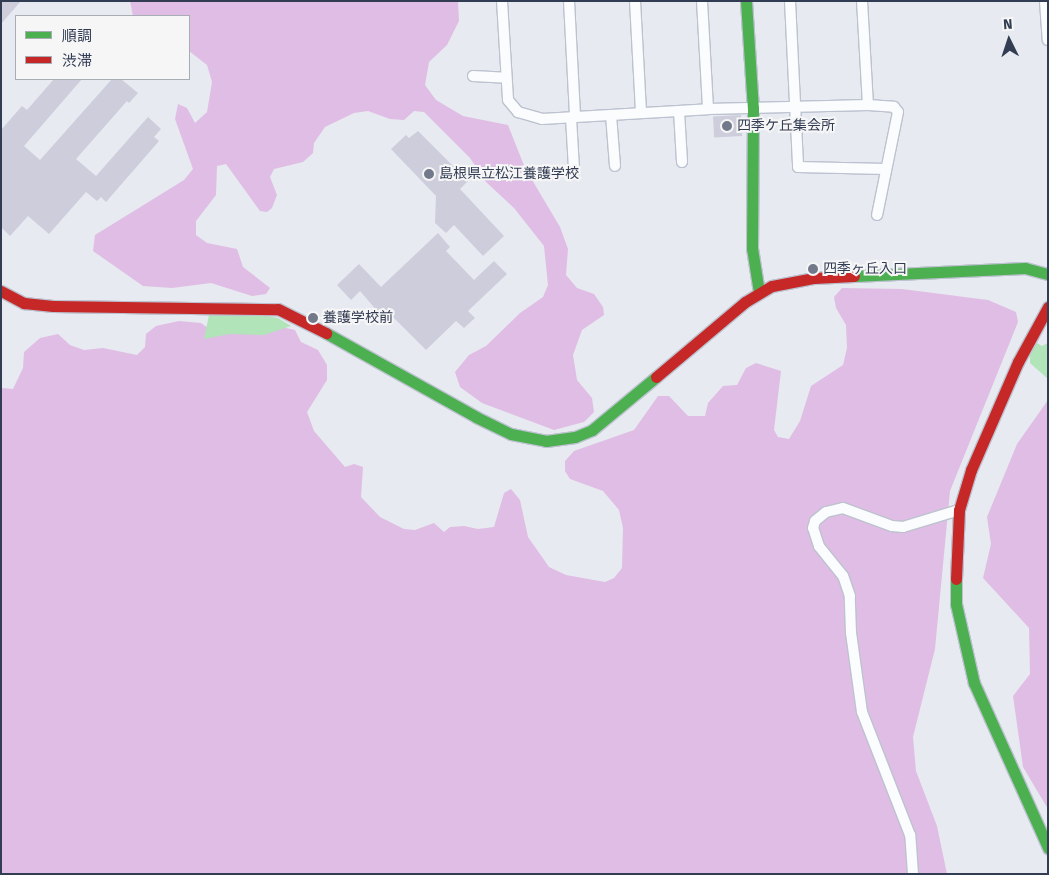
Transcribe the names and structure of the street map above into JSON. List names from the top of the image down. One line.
{"places":["四季ケ丘集会所","島根県立松江養護学校","四季ヶ丘入口","養護学校前"],"legend":["順調","渋滞"],"north":"top"}
